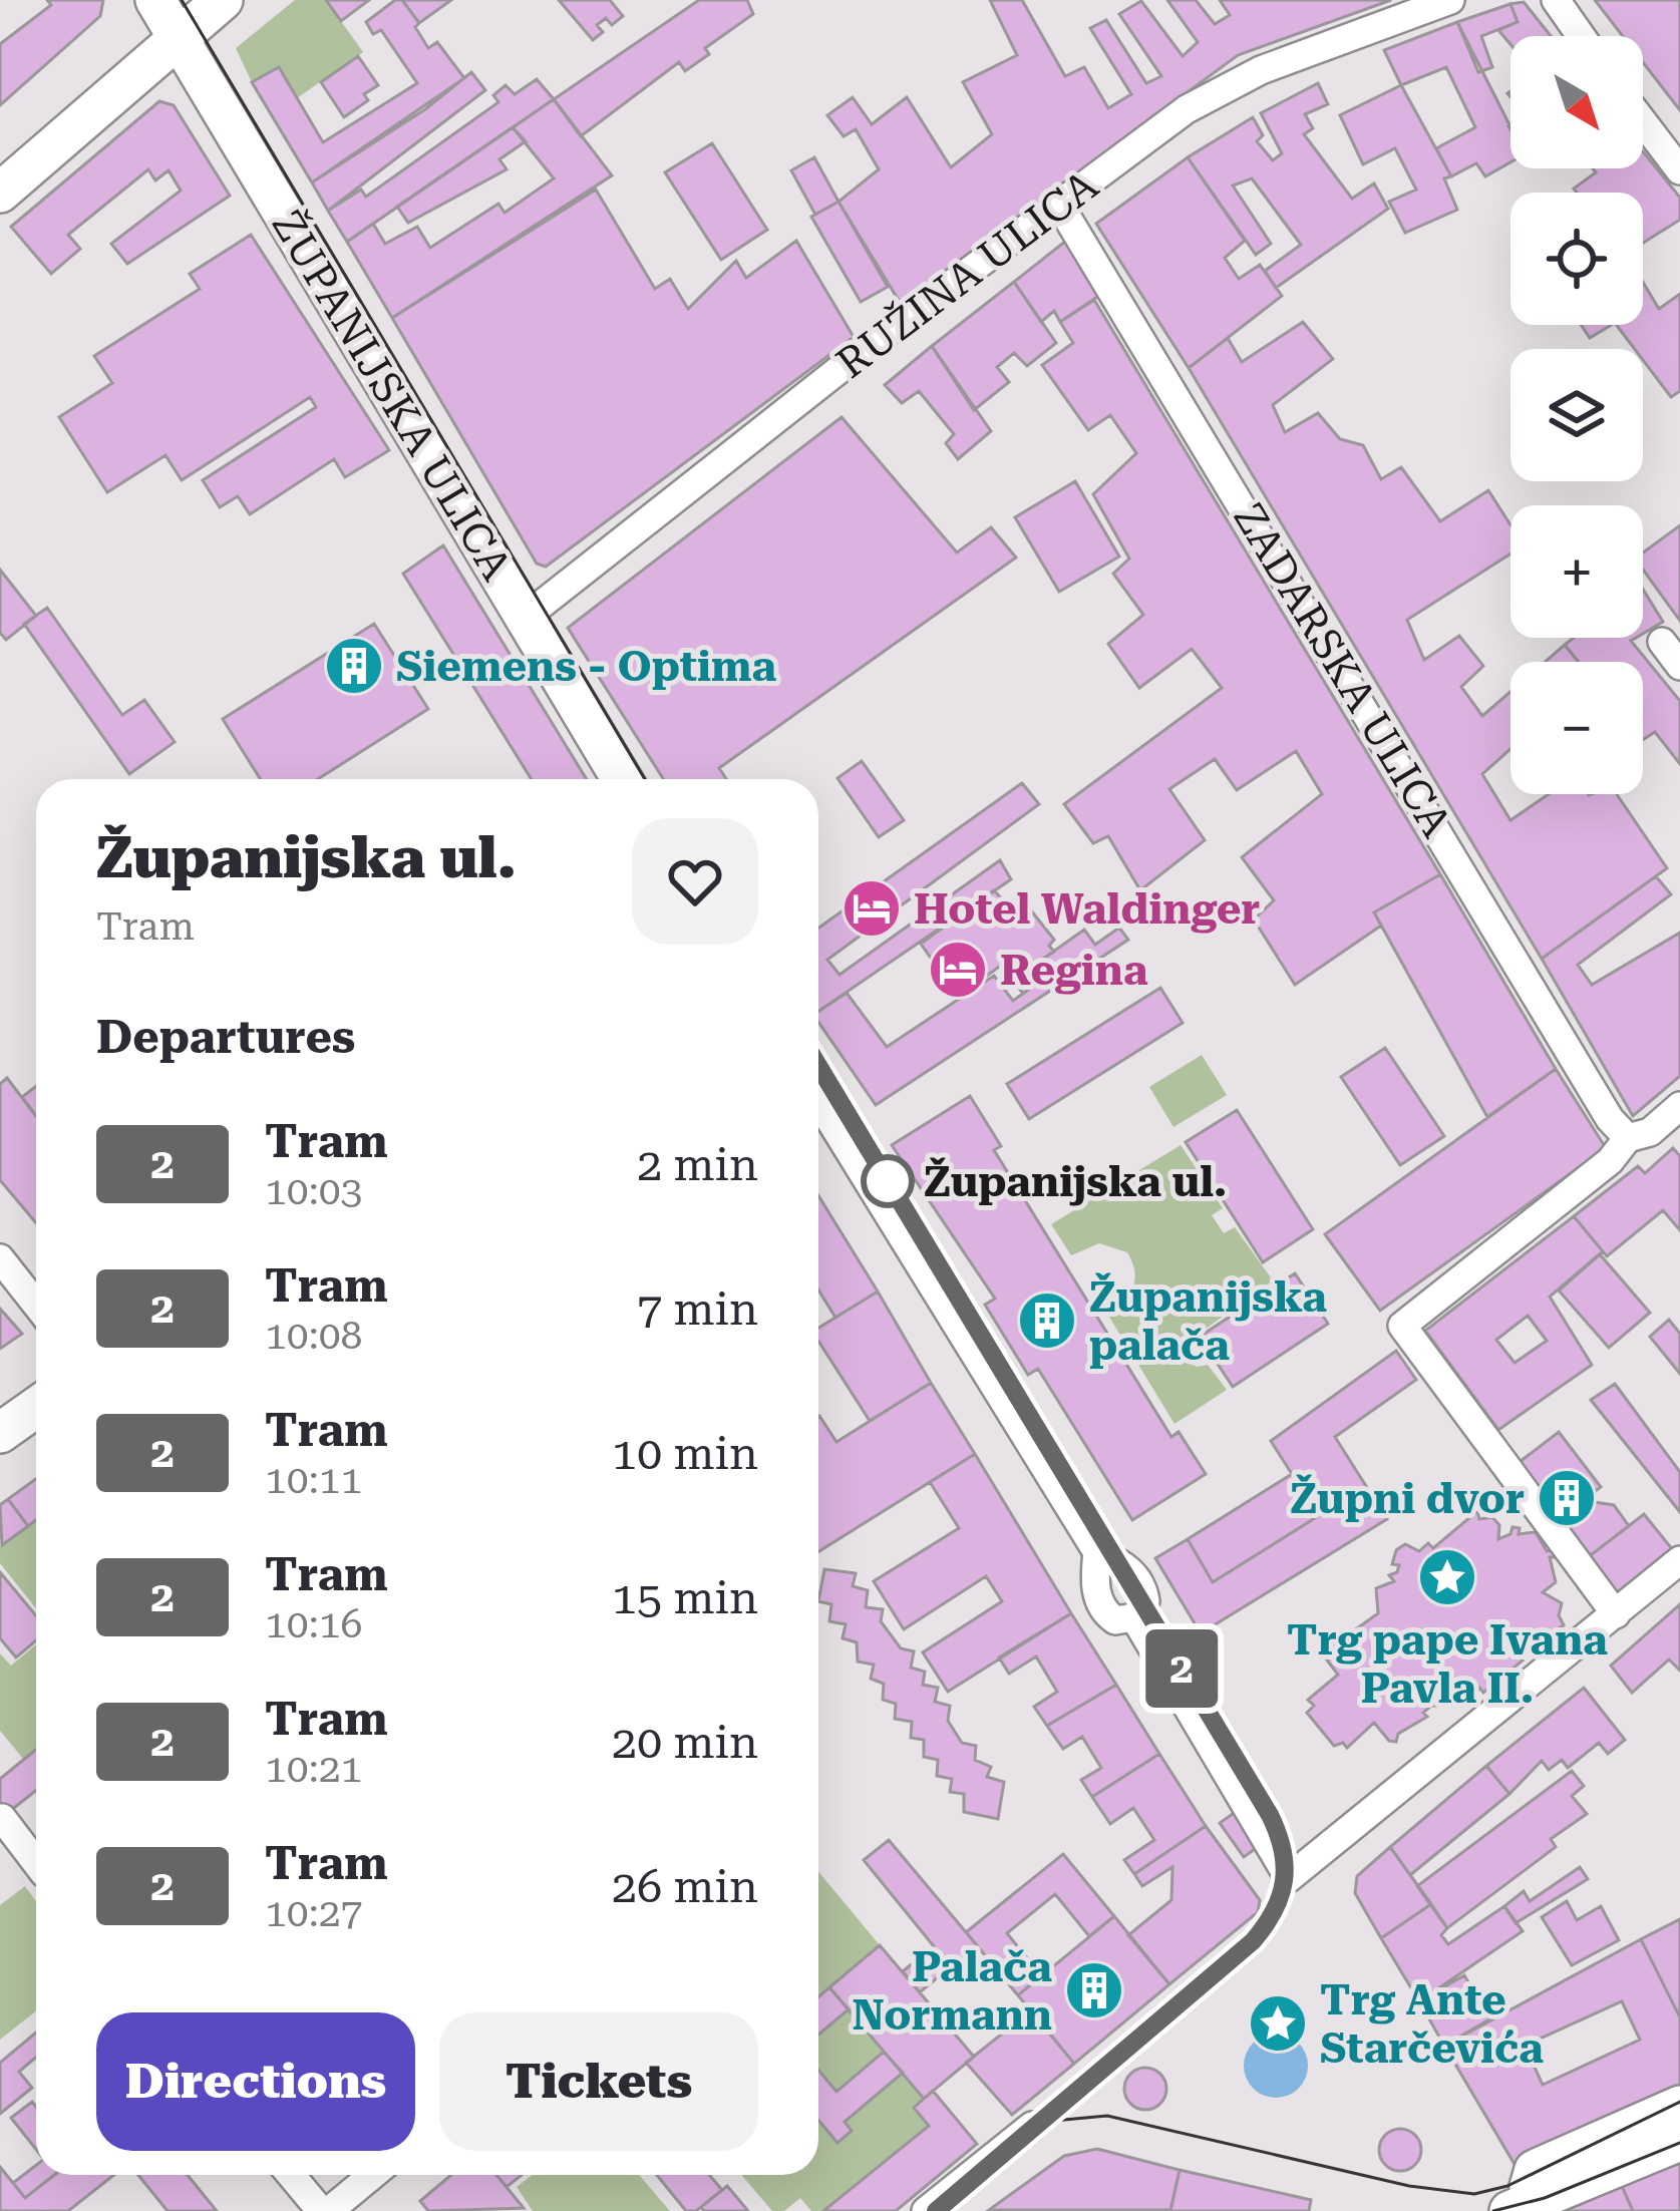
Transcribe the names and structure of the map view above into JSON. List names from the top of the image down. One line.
{"streets":{"street":["RUŽINA ULICA","ŽUPANIJSKA ULICA","ZADARSKA ULICA"]},"crossings":[["RUŽINA ULICA","ŽUPANIJSKA ULICA"],["RUŽINA ULICA","ZADARSKA ULICA"]],"places":{"building":["Siemens - Optima","Županijska palača","Župni dvor","Palača Normann"],"hotel":["Hotel Waldinger","Regina"],"other":["Županijska ul."],"place":["Trg pape Ivana Pavla II.","Trg Ante Starčevića"]},"lines":["tram line 2"],"north":"bottom right","page":{"on_map":"2","map_buttons":["+","−"],"heading":[["Županijska ul.","Tram"],"Departures"],"list":[{"mark":"2","name":"Tram","note":"10:03","value":"2 min"},{"mark":"2","name":"Tram","note":"10:08","value":"7 min"},{"mark":"2","name":"Tram","note":"10:11","value":"10 min"},{"mark":"2","name":"Tram","note":"10:16","value":"15 min"},{"mark":"2","name":"Tram","note":"10:21","value":"20 min"},{"mark":"2","name":"Tram","note":"10:27","value":"26 min"}],"buttons":["Directions","Tickets"]}}
